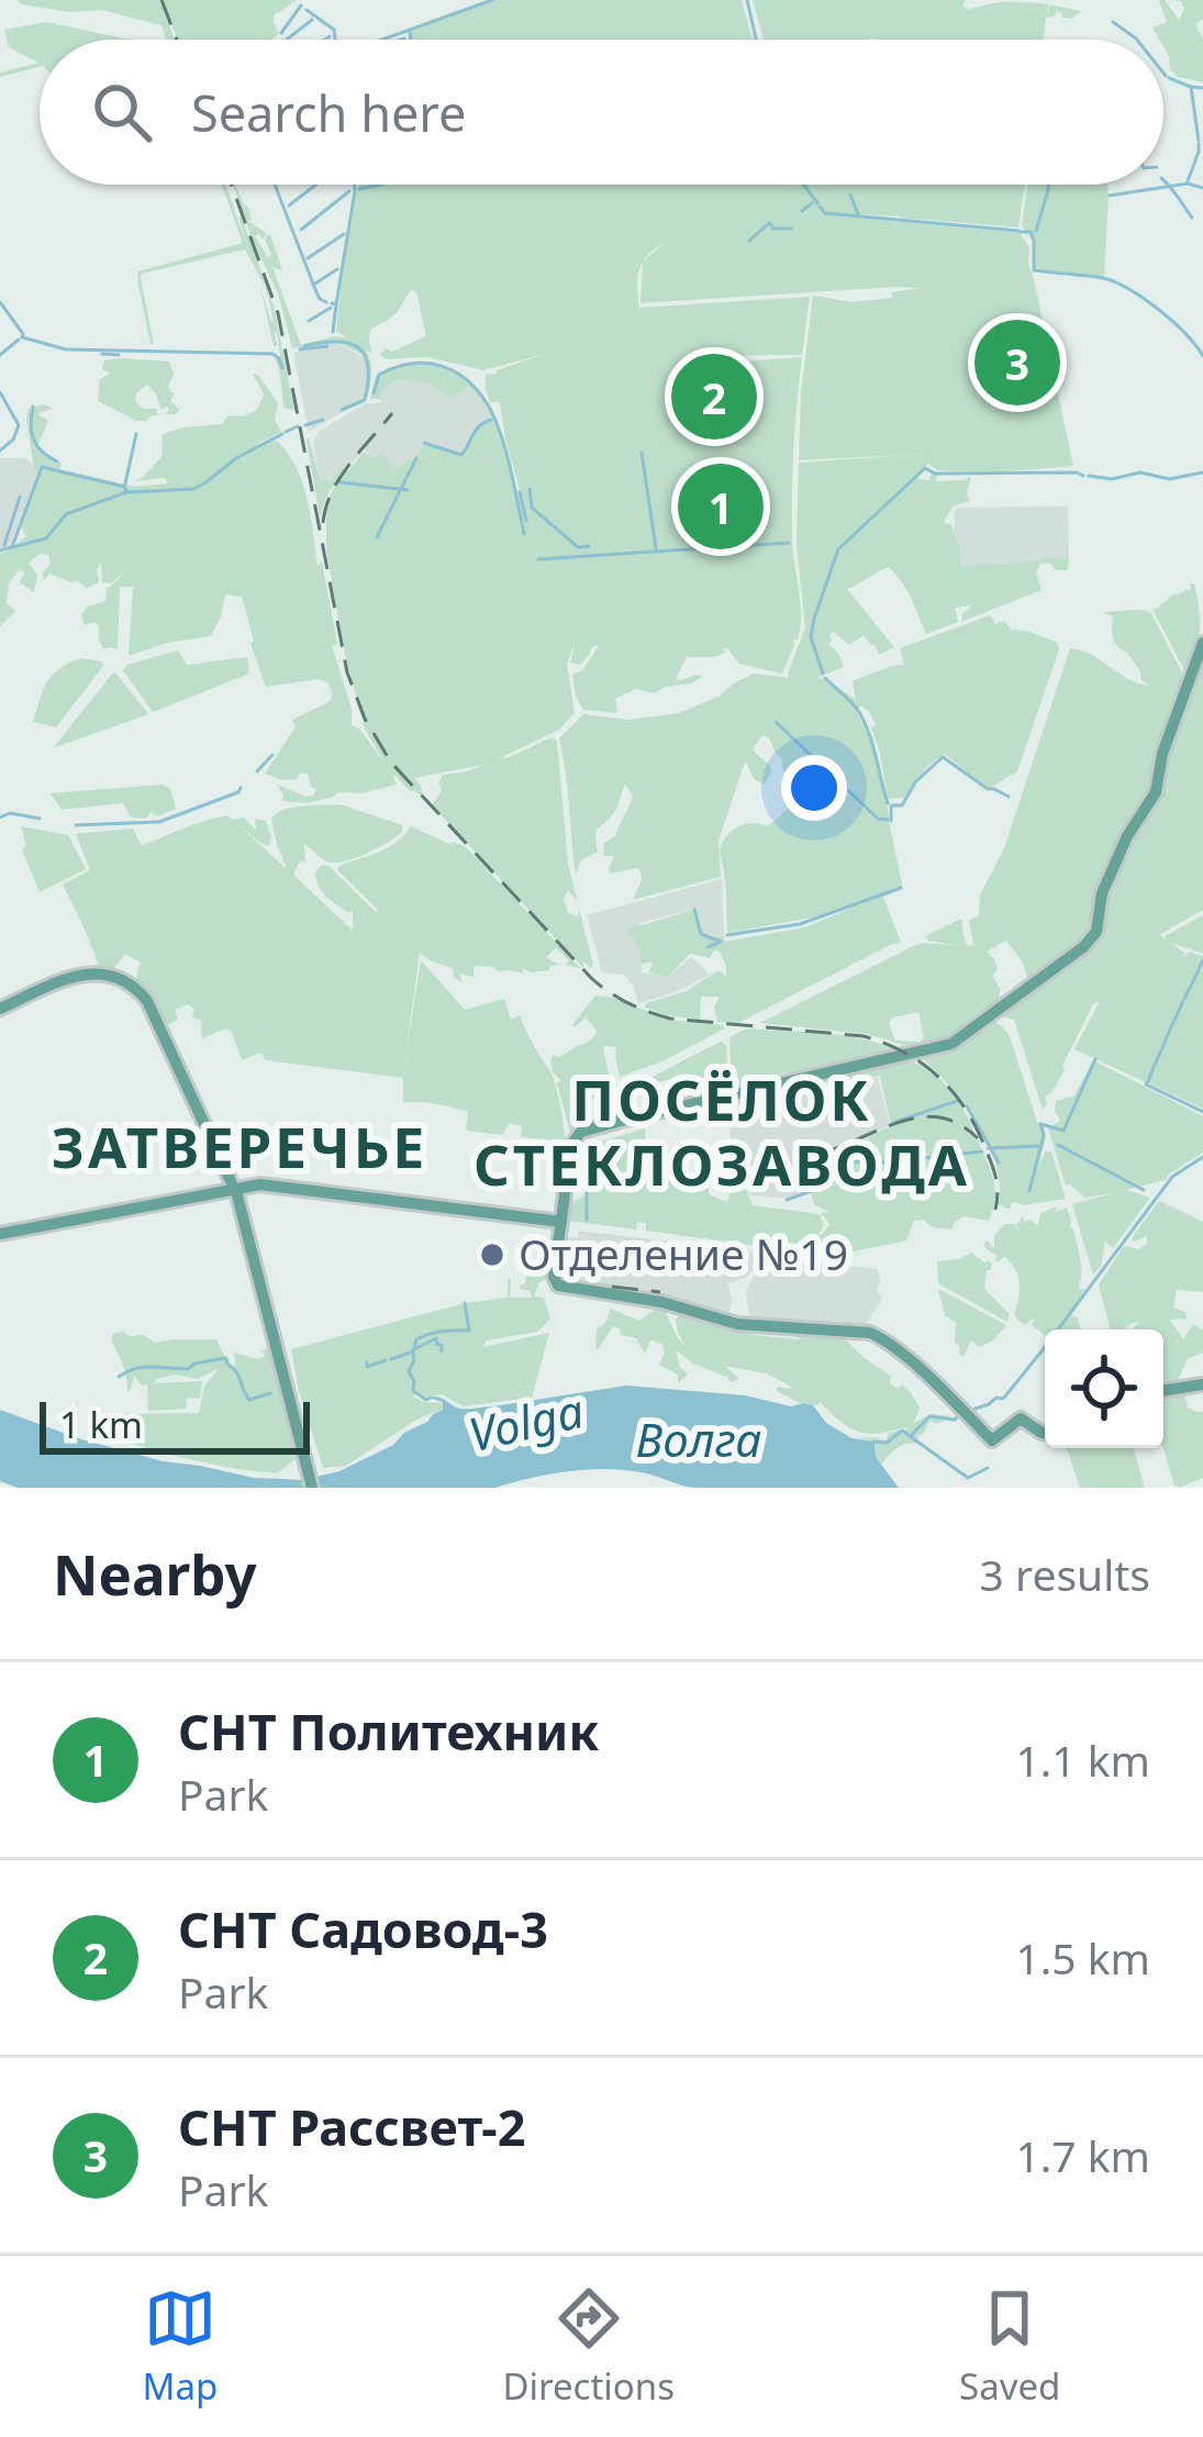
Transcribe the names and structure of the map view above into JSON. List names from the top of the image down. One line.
{"districts":["ПОСЁЛОК СТЕКЛОЗАВОДА","ЗАТВЕРЕЧЬЕ"],"water":["Volga","Волга"],"places":["Отделение №19"],"scale_bar":"1 km","page":{"search":"Search here","pins":["3","2","1"],"scale":"1 km","heading":["Nearby","3 results"],"list":[{"mark":"1","name":"СНТ Политехник","note":"Park","value":"1.1 km"},{"mark":"2","name":"СНТ Садовод-3","note":"Park","value":"1.5 km"},{"mark":"3","name":"СНТ Рассвет-2","note":"Park","value":"1.7 km"}],"nav":["Map","Directions","Saved"]}}
